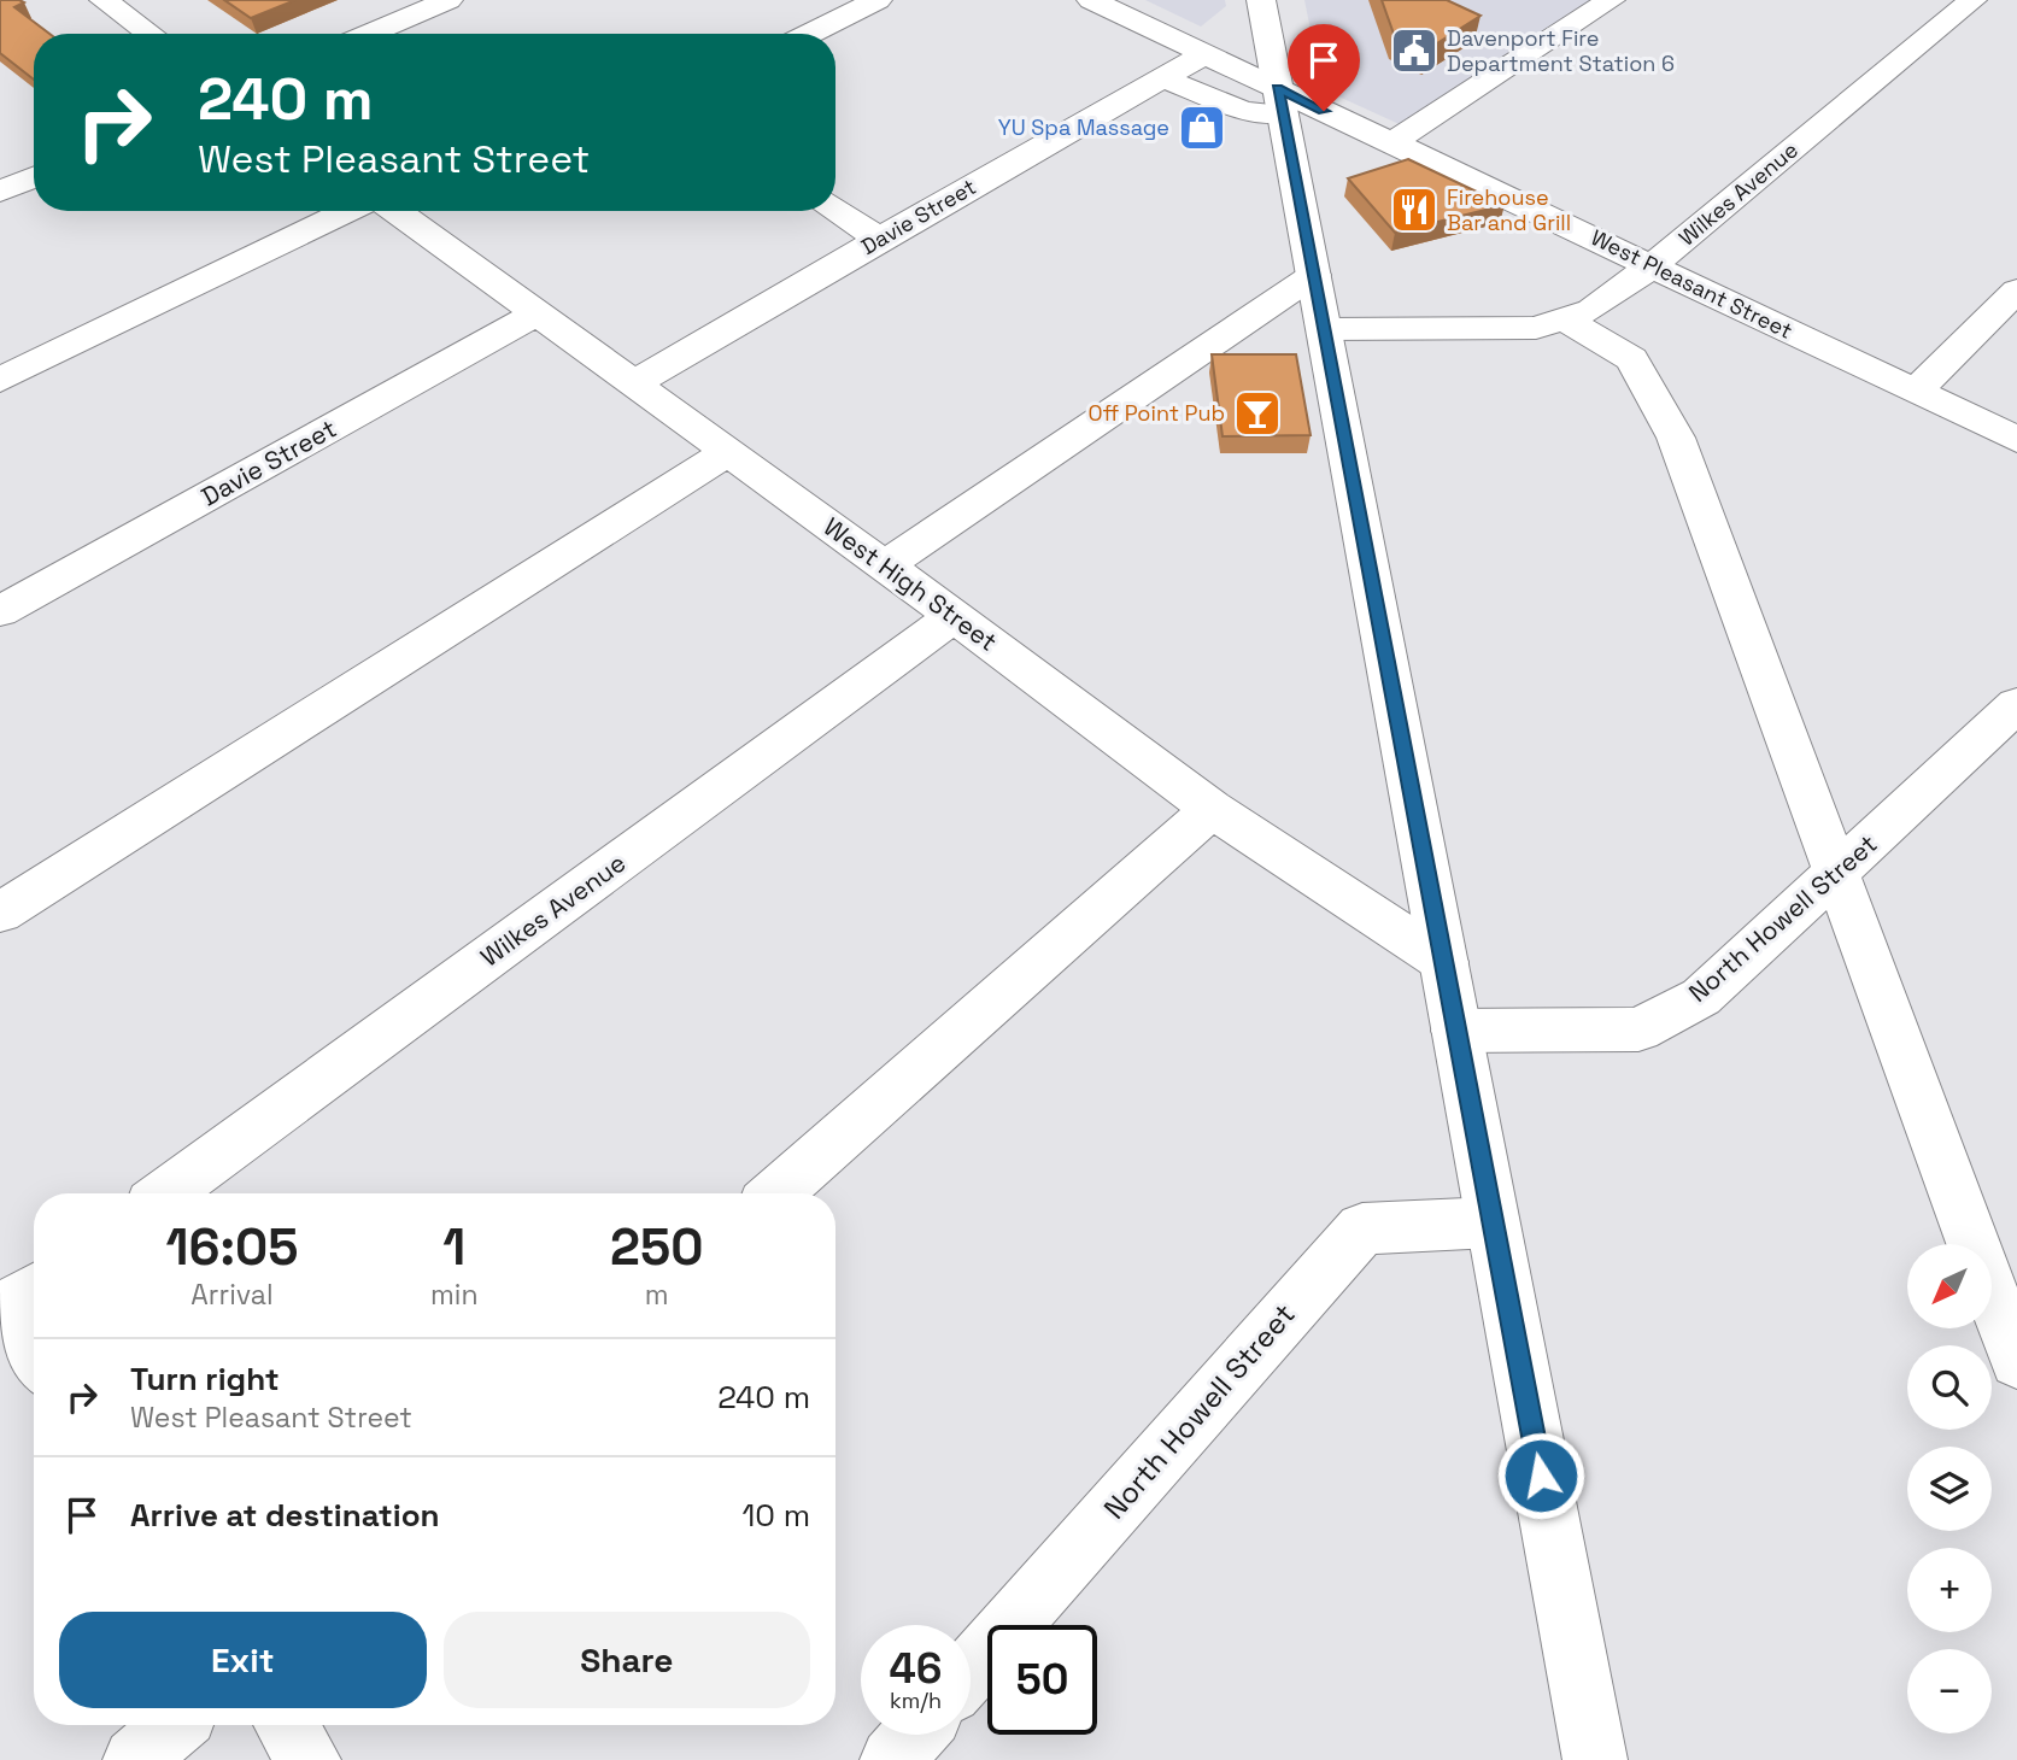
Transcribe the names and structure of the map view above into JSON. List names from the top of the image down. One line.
{"streets":{"street":["Wilkes Avenue","Davie Street","West Pleasant Street","West High Street","North Howell Street"]},"crossings":[["Wilkes Avenue","West Pleasant Street"],["Wilkes Avenue","West High Street"],["Davie Street","West Pleasant Street"],["Davie Street","West High Street"]],"places":{"public building":["Davenport Fire Department Station 6"],"shop":["YU Spa Massage"],"restaurant":["Firehouse Bar and Grill"],"bar":["Off Point Pub"]},"north":"bottom left","page":{"turn":["240 m","West Pleasant Street"],"eta":["16:05","Arrival","1","min","250","m"],"map_buttons":["+","−"],"list":[{"name":"Turn right","note":"West Pleasant Street","value":"240 m"},{"name":"Arrive at destination","value":"10 m"}],"buttons":["Exit","Share"],"speed":"46 km/h","limit":"50"}}
